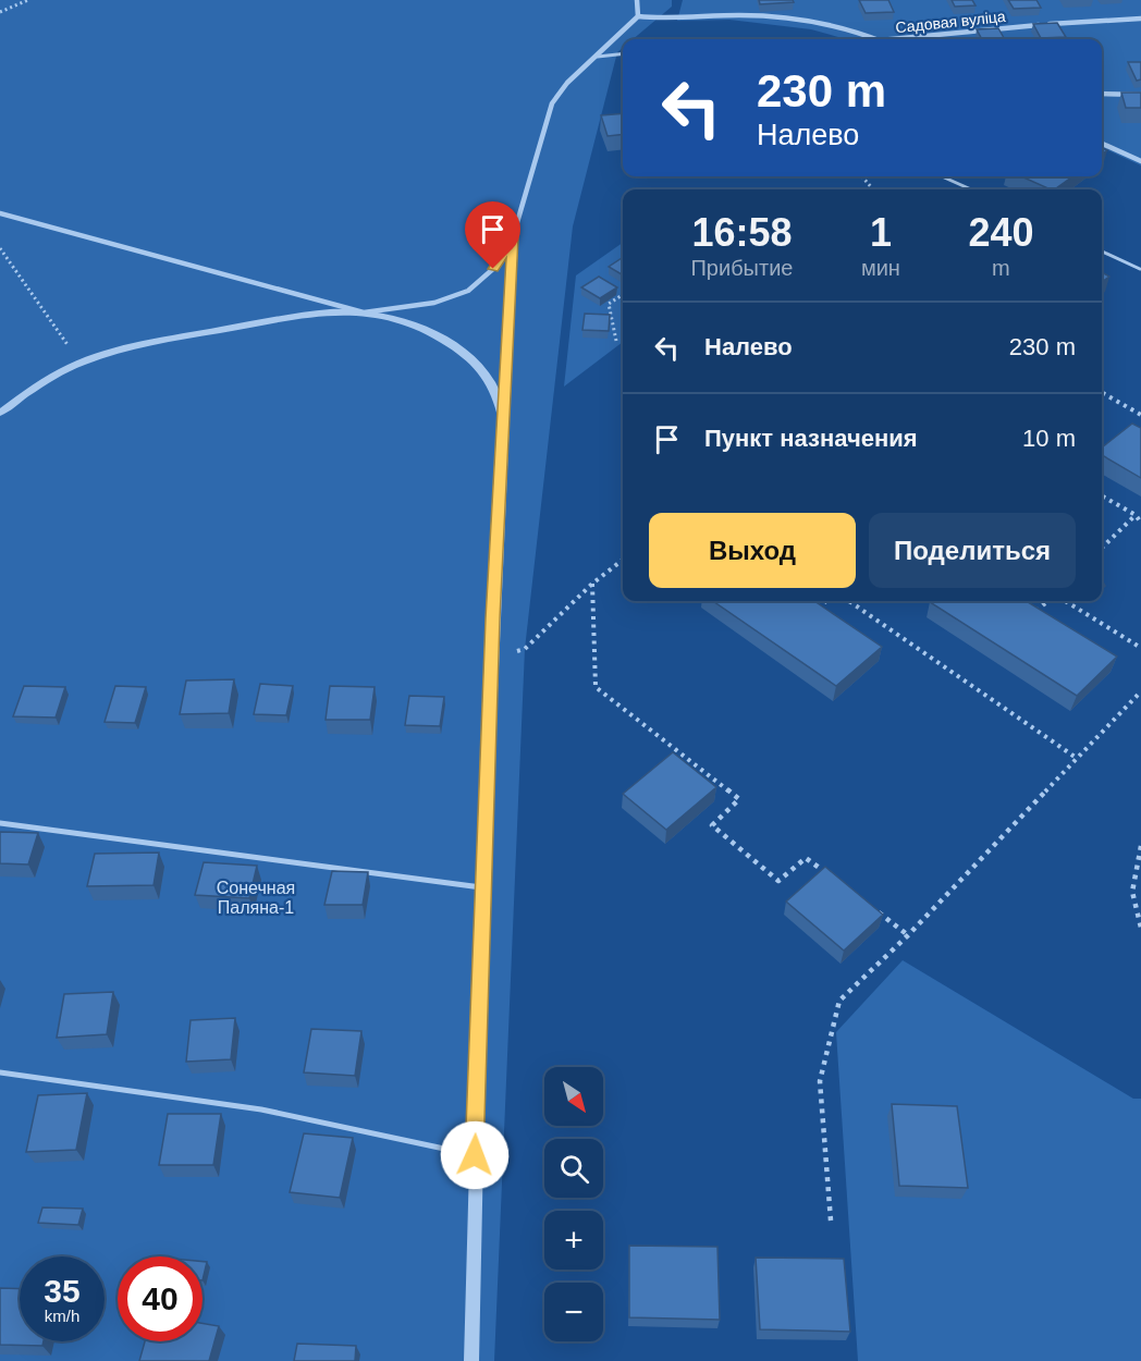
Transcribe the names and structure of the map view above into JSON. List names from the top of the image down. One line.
{"streets":{"street":["Садовая вуліца"]},"parks":["Сонечная Паляна-1"],"north":"bottom right","page":{"turn":["230 m","Налево"],"eta":["16:58","Прибытие","1","мин","240","m"],"list":[{"name":"Налево","value":"230 m"},{"name":"Пункт назначения","value":"10 m"}],"buttons":["Выход","Поделиться"],"map_buttons":["+","−"],"speed":"35 km/h","limit":"40"}}
